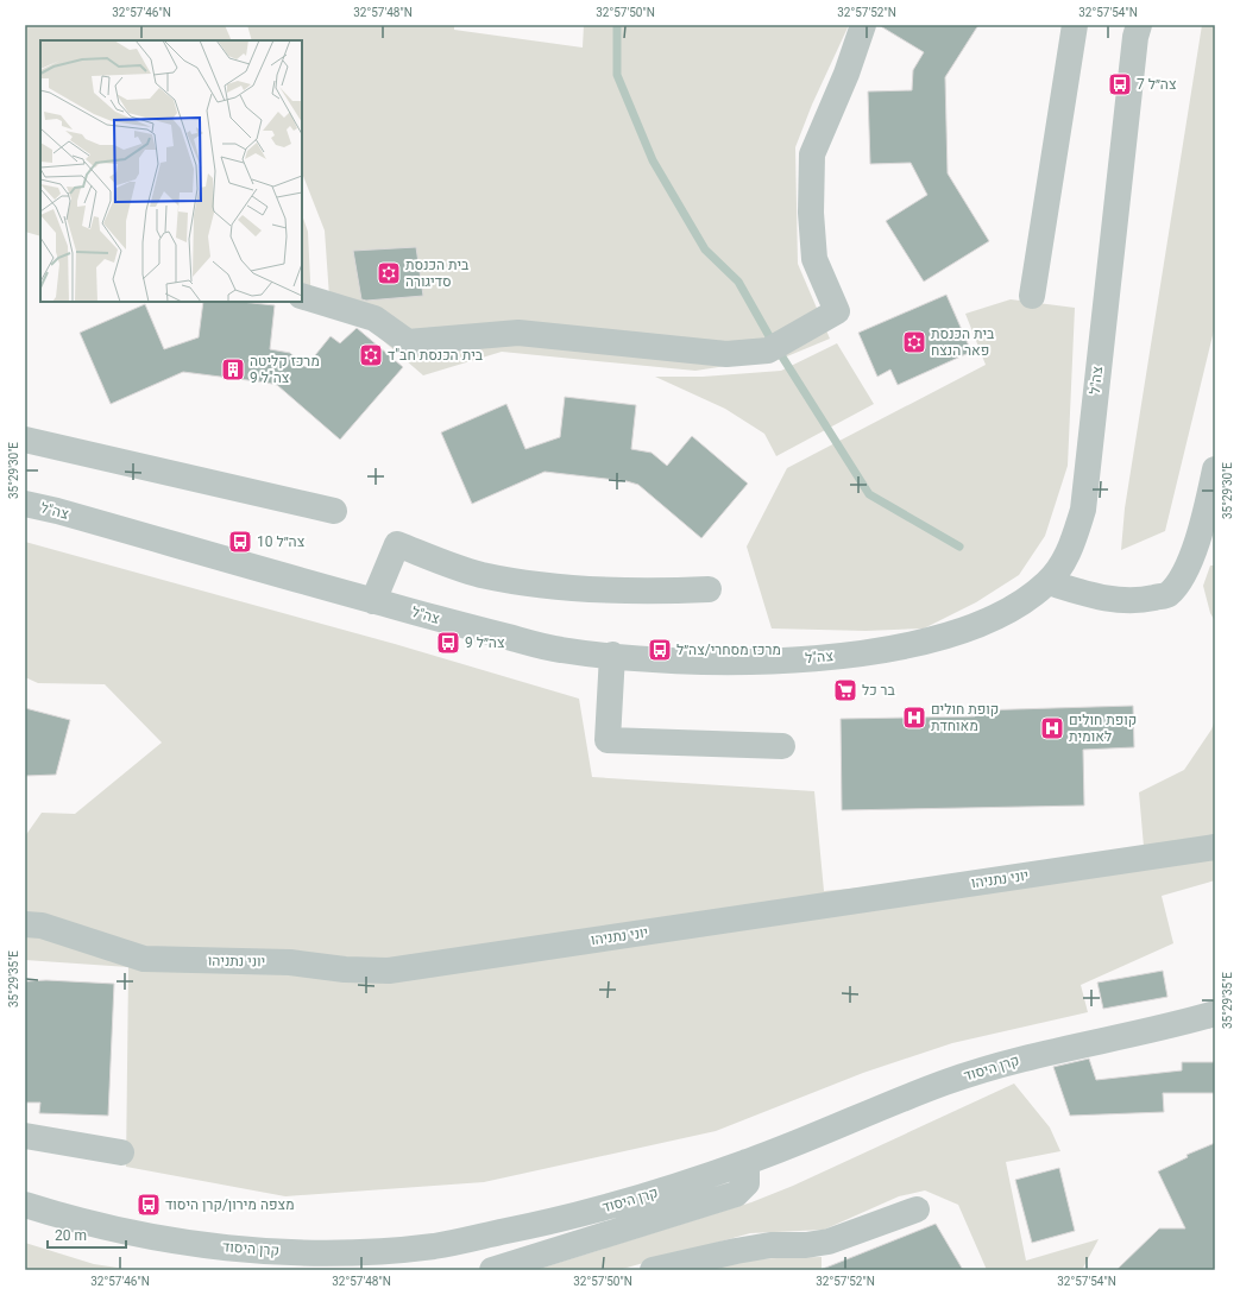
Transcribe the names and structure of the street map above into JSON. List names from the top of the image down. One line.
{"streets":{"street":["צה\"ל","יוני נתניהו","קרן היסוד"]},"places":{"bus stop":["צה״ל 7","צה״ל 10","צה״ל 9","מרכז מסחרי/צה״ל","מצפה מירון/קרן היסוד"],"synagogue":["בית הכנסת סדיגורה","בית הכנסת פאר הנצח","בית הכנסת חב\"ד"],"building":["מרכז קליטה צה\"ל 9"],"supermarket":["בר כל"],"hospital":["קופת חולים מאוחדת","קופת חולים לאומית"]},"scale_bar":"20 m","coordinates":["32°57'46\"N","32°57'48\"N","32°57'50\"N","32°57'52\"N","32°57'54\"N","35°29'30\"E","35°29'35\"E"]}
